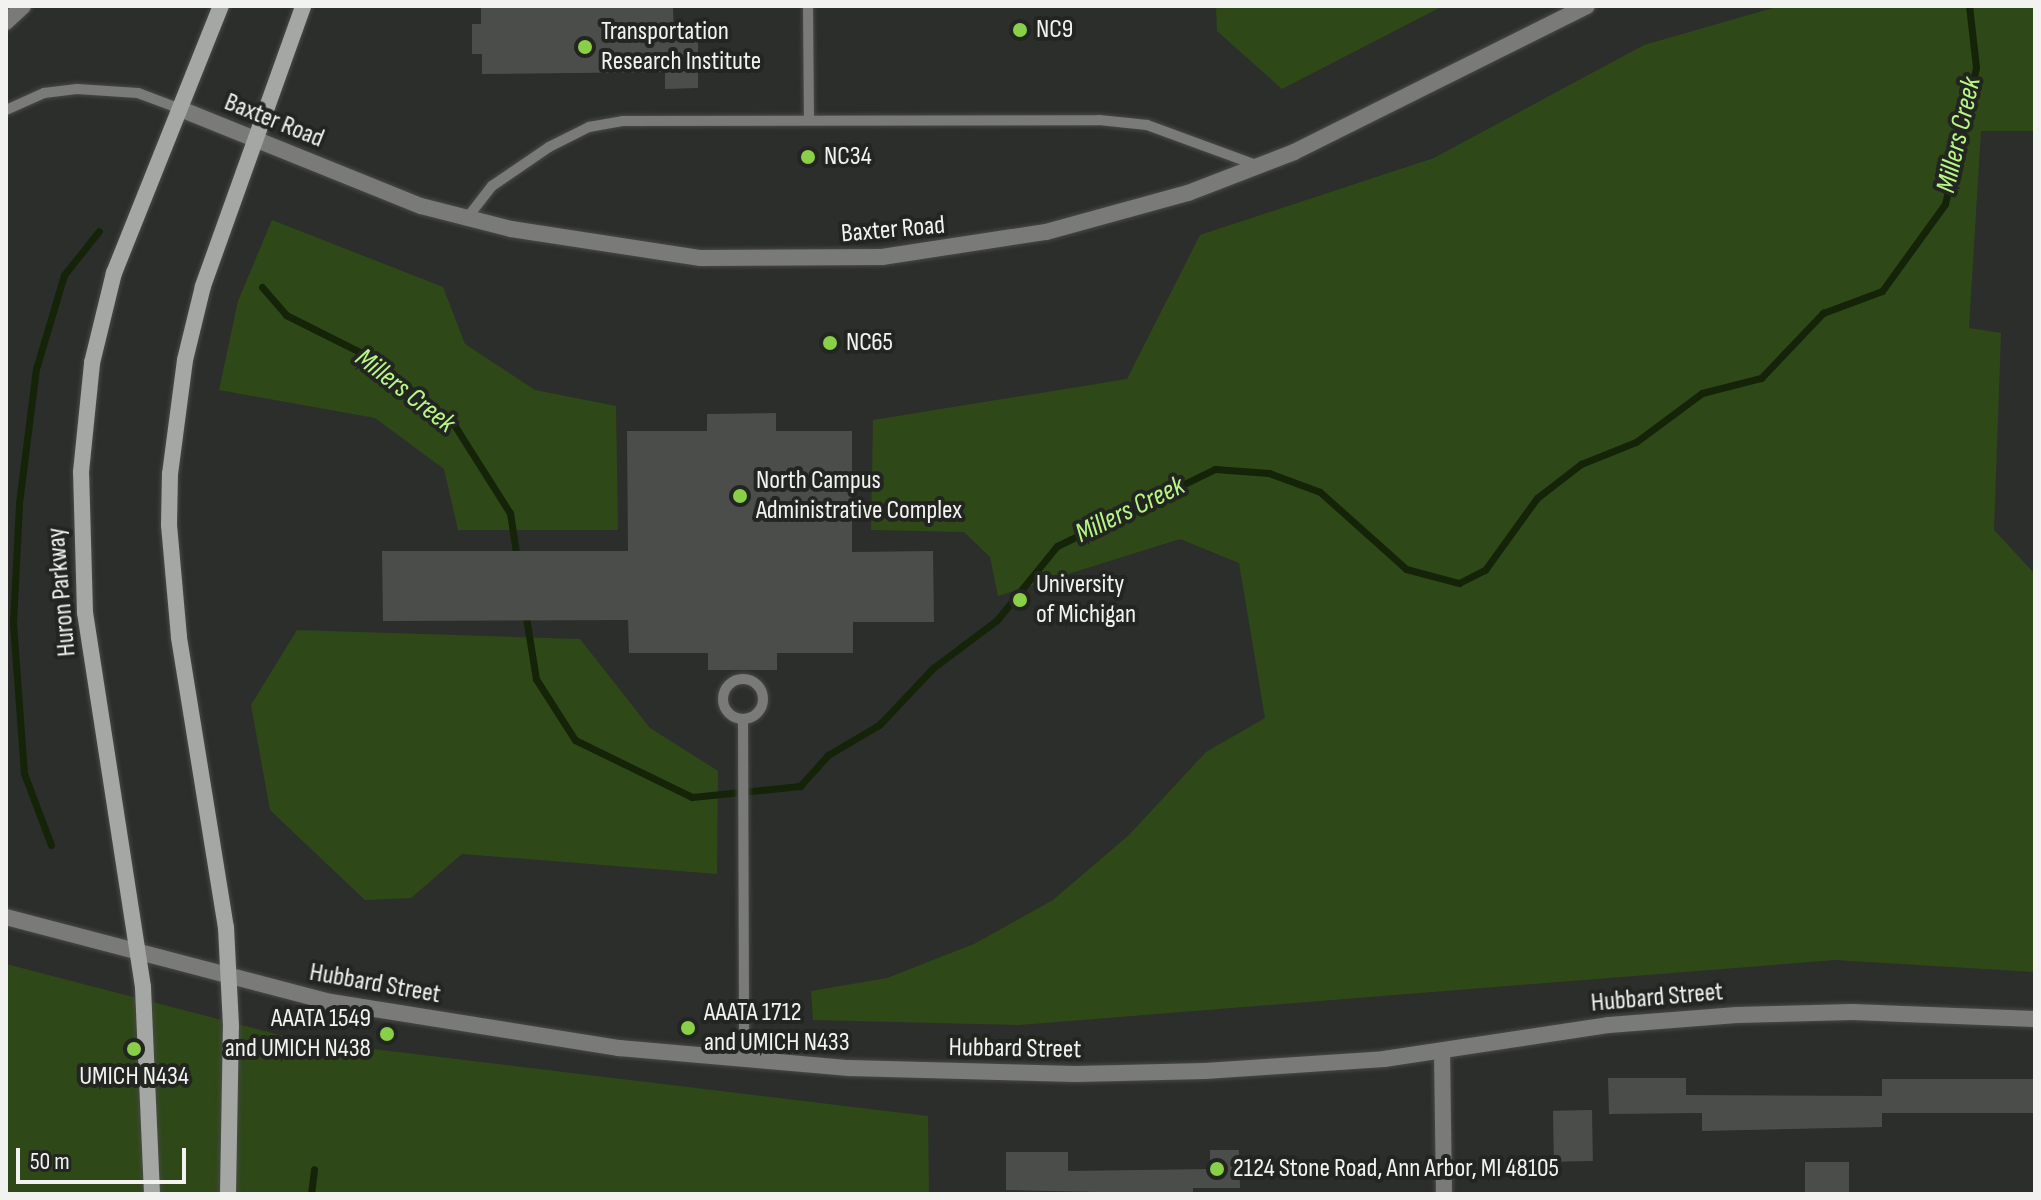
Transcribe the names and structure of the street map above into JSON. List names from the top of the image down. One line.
{"streets":{"main road":["Huron Parkway"],"street":["Baxter Road","Hubbard Street"]},"crossings":[["Baxter Road","Huron Parkway"],["Huron Parkway","Hubbard Street"]],"water":["Millers Creek"],"places":["NC9","Transportation Research Institute","NC34","NC65","North Campus Administrative Complex","University of Michigan","AAATA 1712 and UMICH N433","AAATA 1549 and UMICH N438","UMICH N434","2124 Stone Road, Ann Arbor, MI 48105"],"scale_bar":"50 m"}
